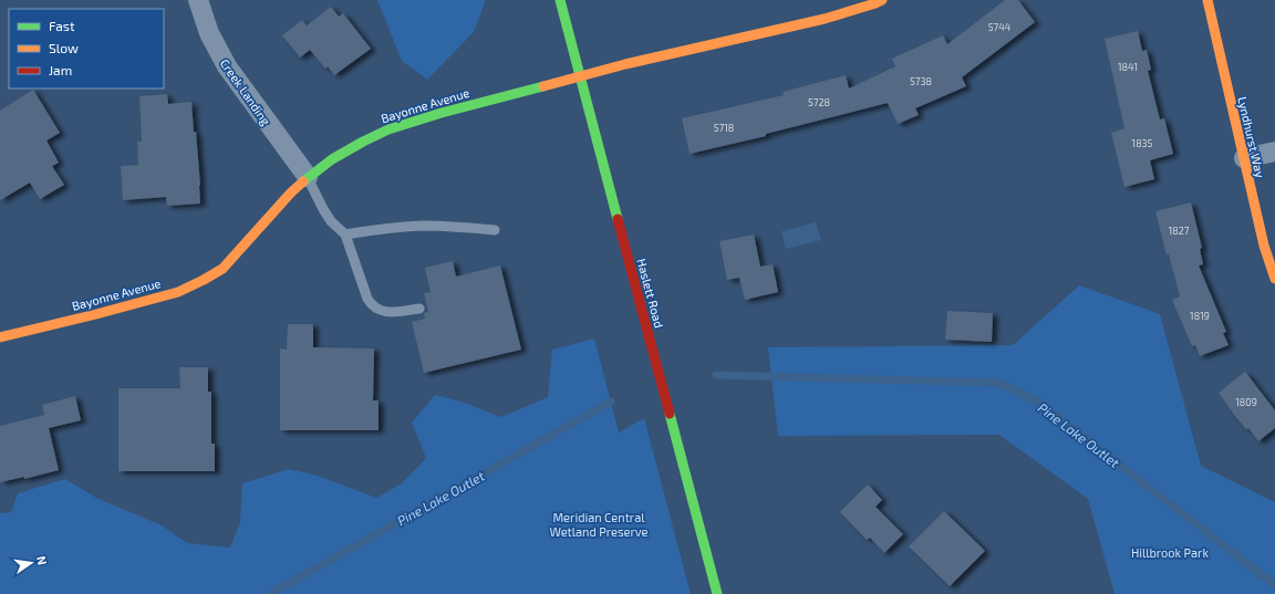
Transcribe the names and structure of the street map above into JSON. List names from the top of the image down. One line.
{"streets":{"street":["Creek Landing","Bayonne Avenue","Lyndhurst Way","Haslett Road"]},"crossings":[["Creek Landing","Bayonne Avenue"],["Bayonne Avenue","Haslett Road"]],"water":["Pine Lake Outlet"],"parks":["Meridian Central Wetland Preserve","Hillbrook Park"],"house_numbers":["5744","1841","5738","5728","5718","1835","1827","1819","1809"],"legend":["Fast","Slow","Jam"],"north":"right"}
